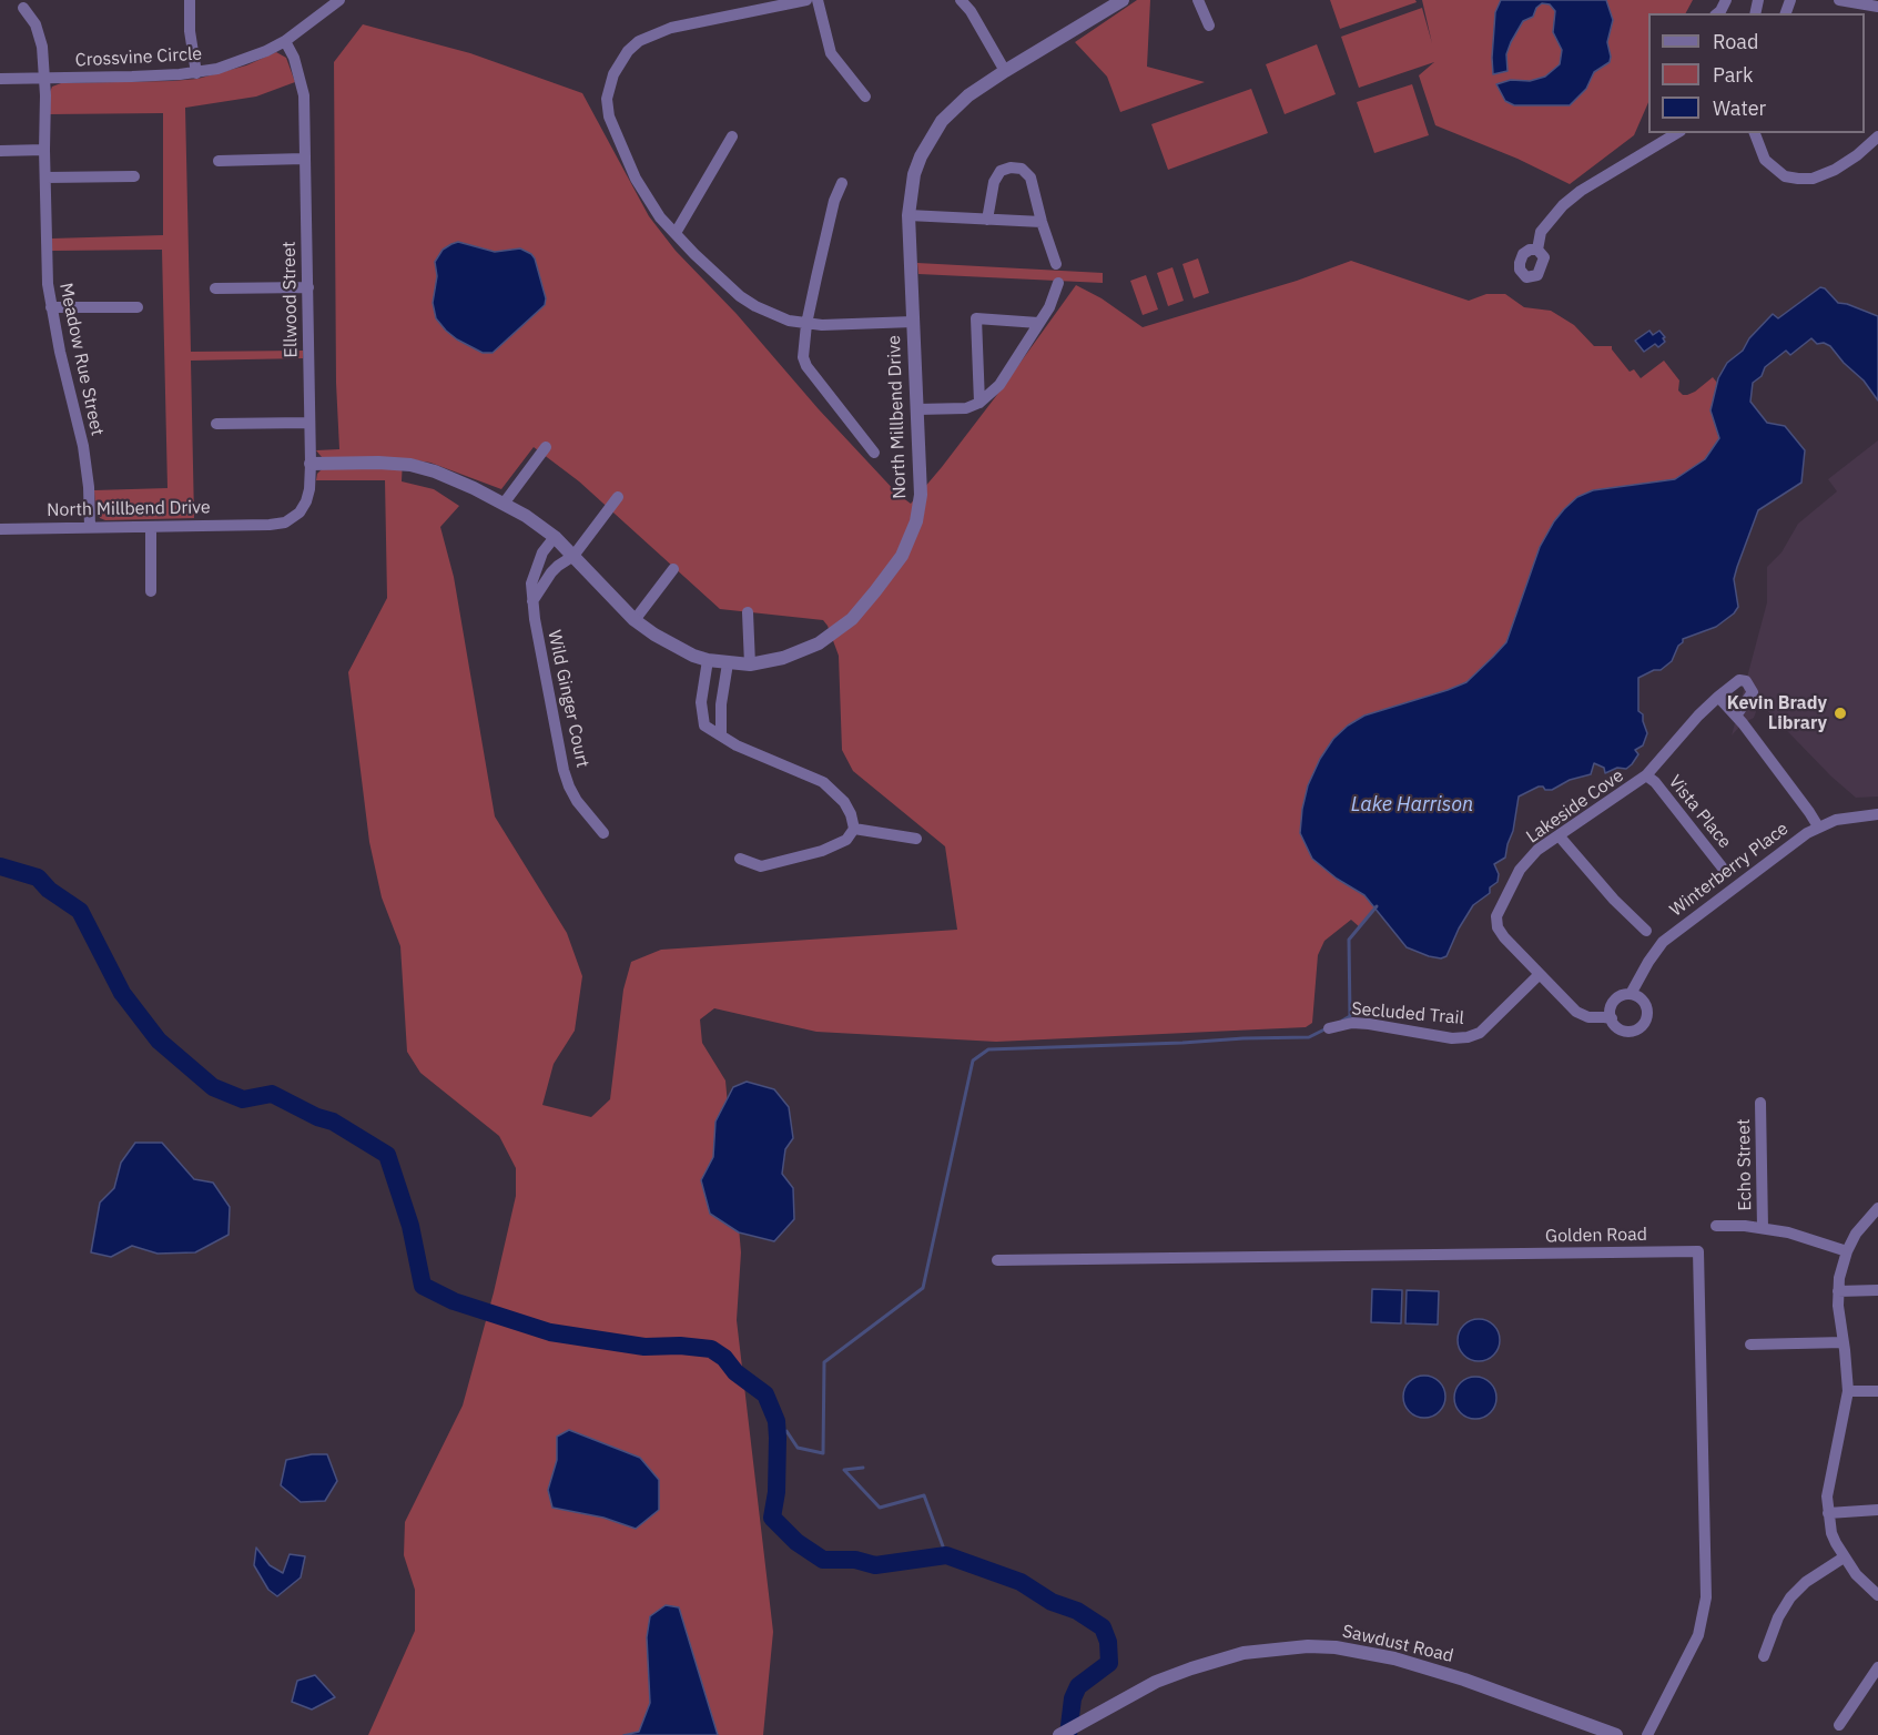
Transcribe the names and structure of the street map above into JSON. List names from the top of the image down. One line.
{"streets":{"street":["Crossvine Circle","Ellwood Street","Meadow Rue Street","North Millbend Drive","Wild Ginger Court","Lakeside Cove","Vista Place","Winterberry Place","Secluded Trail","Echo Street","Golden Road","Sawdust Road"]},"crossings":[["Crossvine Circle","Ellwood Street"],["Crossvine Circle","Meadow Rue Street"],["Ellwood Street","North Millbend Drive"],["Meadow Rue Street","North Millbend Drive"],["North Millbend Drive","Wild Ginger Court"],["Lakeside Cove","Vista Place"],["Lakeside Cove","Winterberry Place"],["Lakeside Cove","Secluded Trail"]],"water":["Lake Harrison"],"places":["Kevin Brady Library"],"legend":["Road","Park","Water"]}
